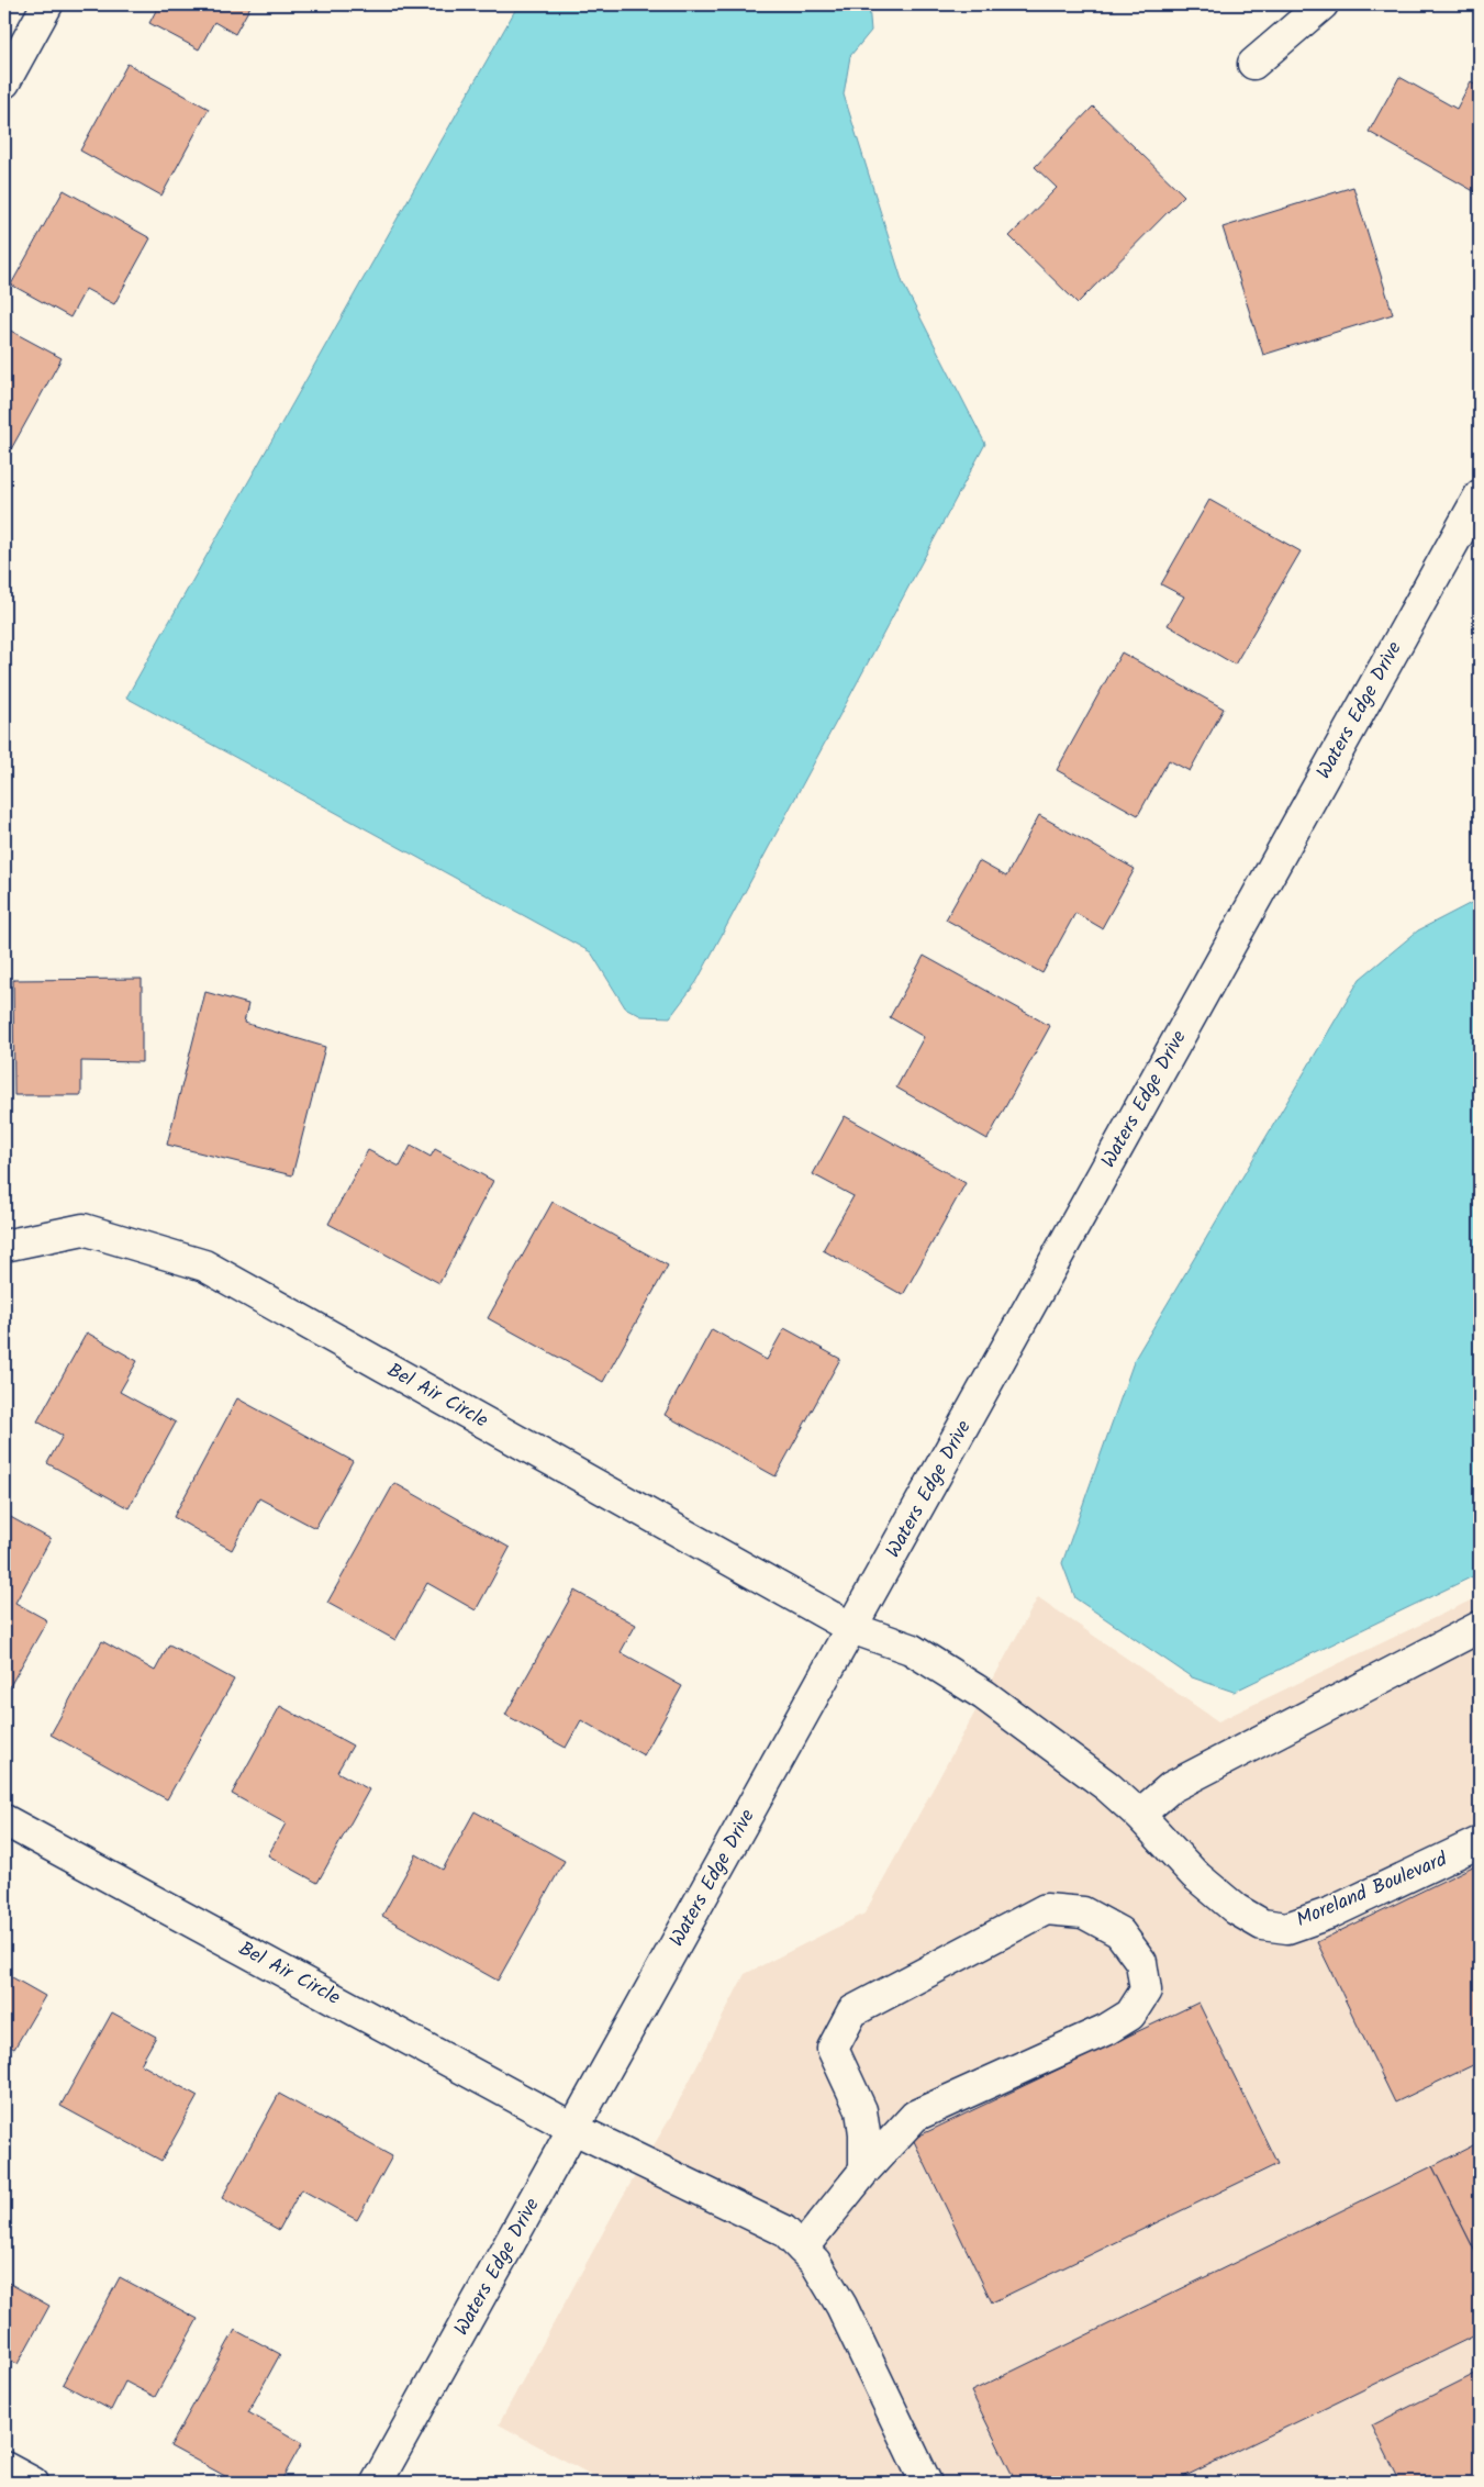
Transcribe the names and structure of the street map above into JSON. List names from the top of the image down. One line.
{"streets":{"street":["Waters Edge Drive","Bel Air Circle","Moreland Boulevard"]},"crossings":[["Waters Edge Drive","Bel Air Circle"],["Waters Edge Drive","Moreland Boulevard"],["Bel Air Circle","Moreland Boulevard"]]}
